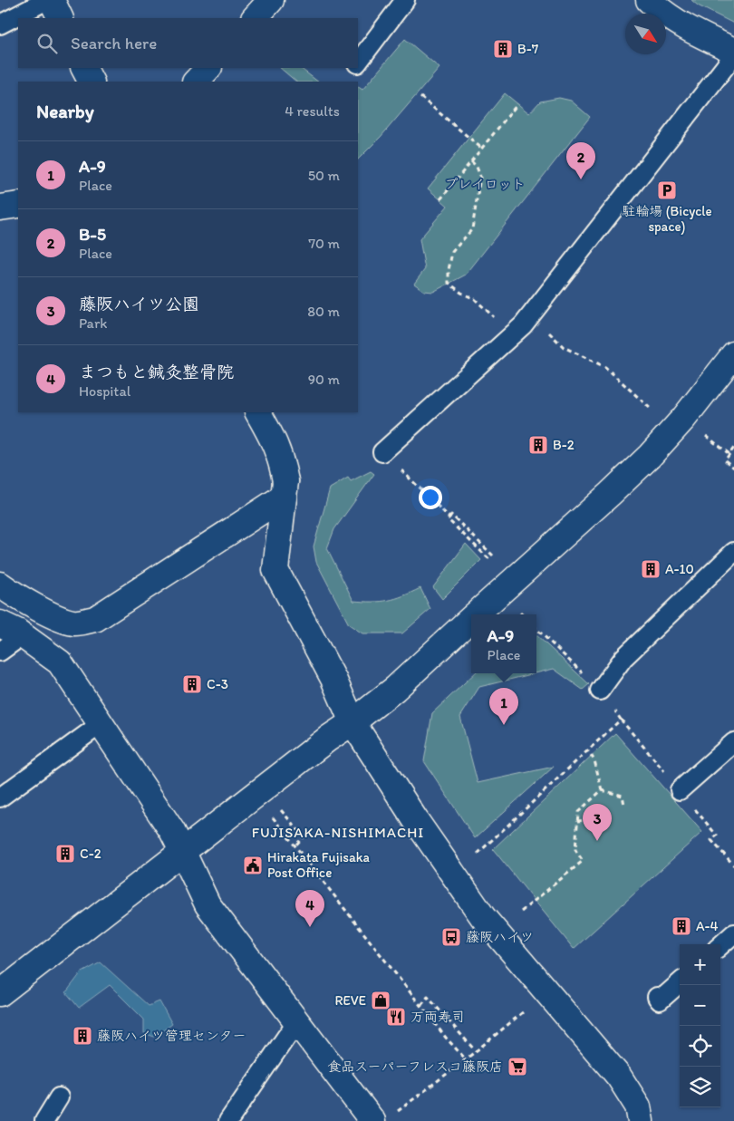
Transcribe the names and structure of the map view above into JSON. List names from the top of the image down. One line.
{"districts":["FUJISAKA-NISHIMACHI"],"parks":["プレイロット"],"places":{"building":["B-7","B-2","A-10","C-3","C-2","A-4","藤阪ハイツ管理センター"],"parking":["駐輪場 (Bicycle space)"],"public building":["Hirakata Fujisaka Post Office"],"bus stop":["藤阪ハイツ"],"shop":["REVE"],"restaurant":["万両寿司"],"supermarket":["食品スーパーフレスコ藤阪店"]},"north":"bottom right","page":{"search":"Search here","heading":["Nearby","4 results"],"list":[{"mark":"1","name":"A-9","note":"Place","value":"50 m"},{"mark":"2","name":"B-5","note":"Place","value":"70 m"},{"mark":"3","name":"藤阪ハイツ公園","note":"Park","value":"80 m"},{"mark":"4","name":"まつもと鍼灸整骨院","note":"Hospital","value":"90 m"}],"pins":["2","1","3","4"],"popup":["A-9","Place"],"map_buttons":["+","−"]}}
